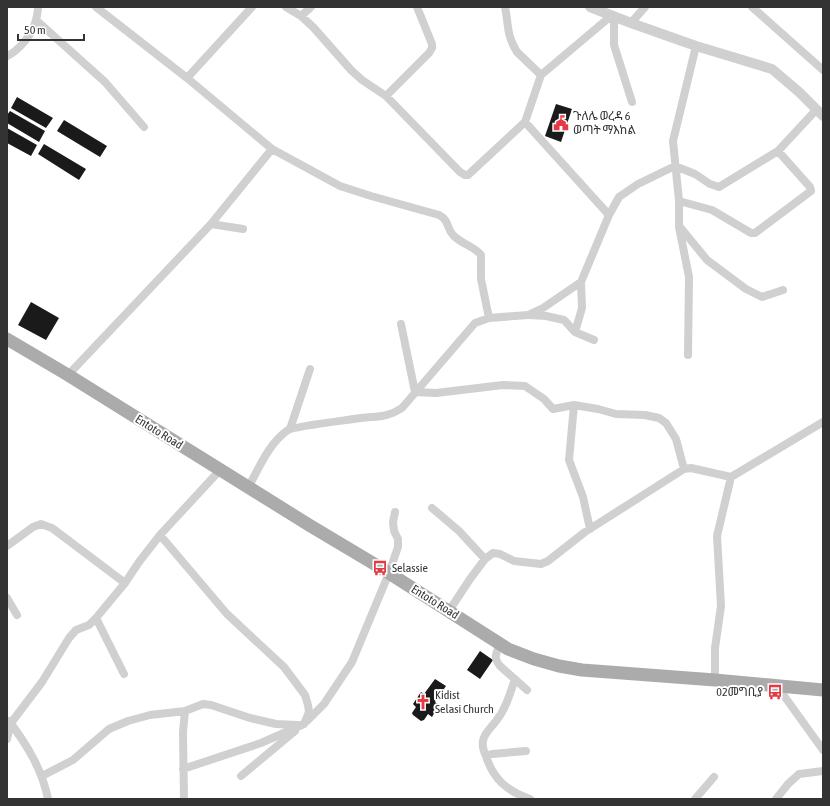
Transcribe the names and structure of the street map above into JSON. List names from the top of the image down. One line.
{"streets":{"main road":["Entoto Road"]},"places":{"public building":["ጉለሌ ወረዳ 6 ወጣት ማእከል"],"bus stop":["Selassie","02መግቢያ"],"church":["Kidist Selasi Church"]},"scale_bar":"50 m"}
